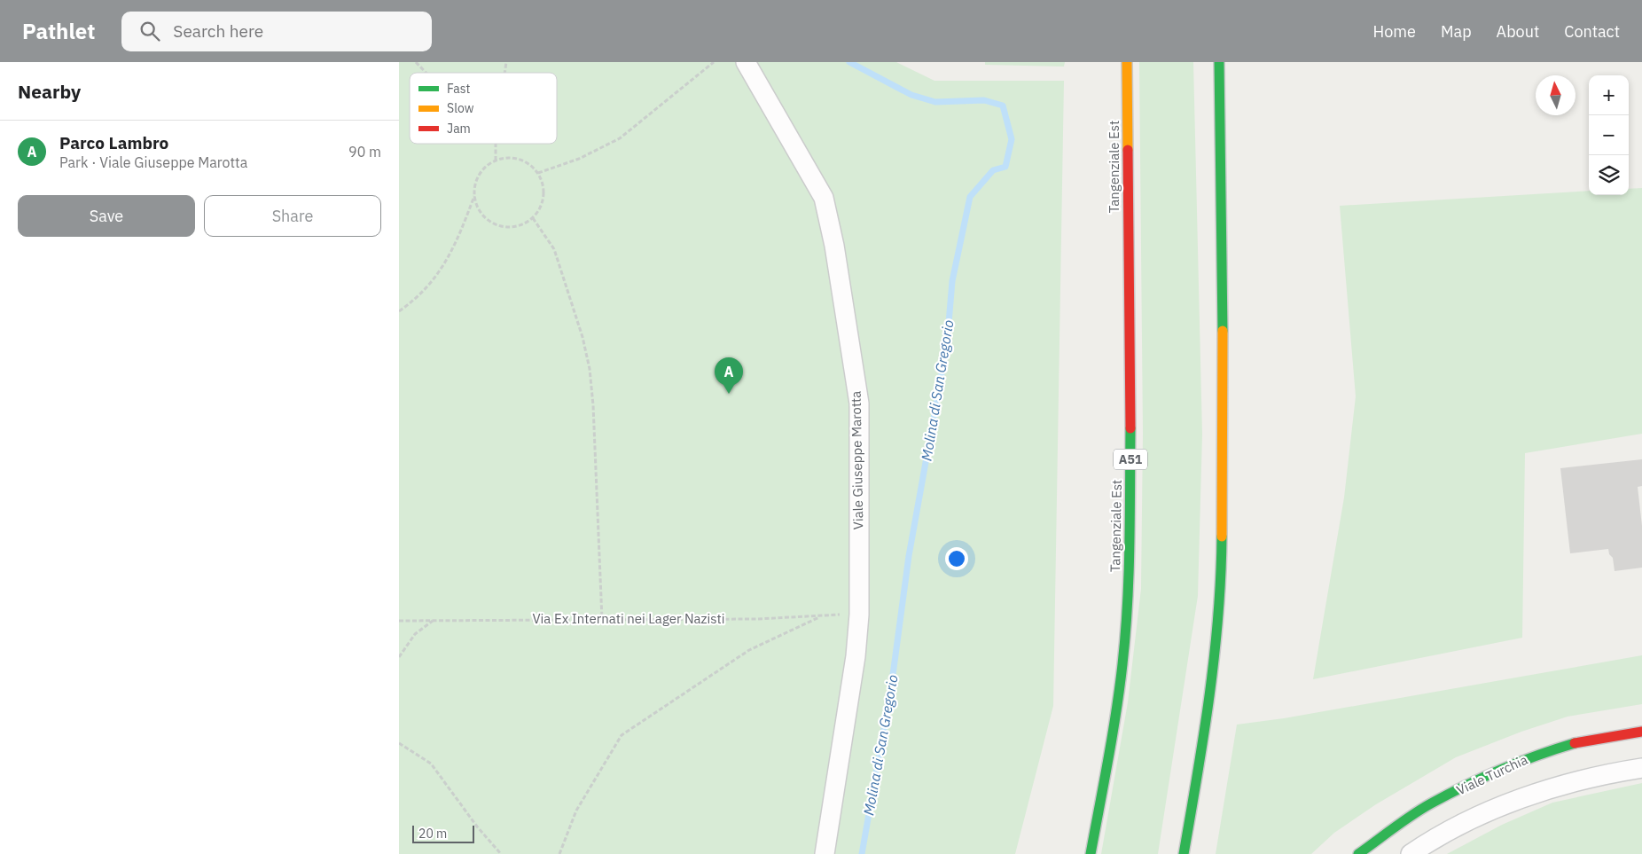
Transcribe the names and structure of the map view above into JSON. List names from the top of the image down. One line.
{"streets":{"main road":["Tangenziale Est","A51","Viale Turchia"],"street":["Viale Giuseppe Marotta"],"path":["Via Ex Internati nei Lager Nazisti"]},"crossings":[["Viale Giuseppe Marotta","Via Ex Internati nei Lager Nazisti"]],"water":["Molina di San Gregorio"],"legend":["Fast","Slow","Jam"],"scale_bar":"20 m","north":"top","page":{"header":"Pathlet","search":"Search here","nav":["Home","Map","About","Contact"],"heading":"Nearby","map_buttons":["+","−"],"list":[{"mark":"A","name":"Parco Lambro","note":"Park · Viale Giuseppe Marotta","value":"90 m"}],"buttons":["Save","Share"],"pins":"A","scale":"20 m"}}
